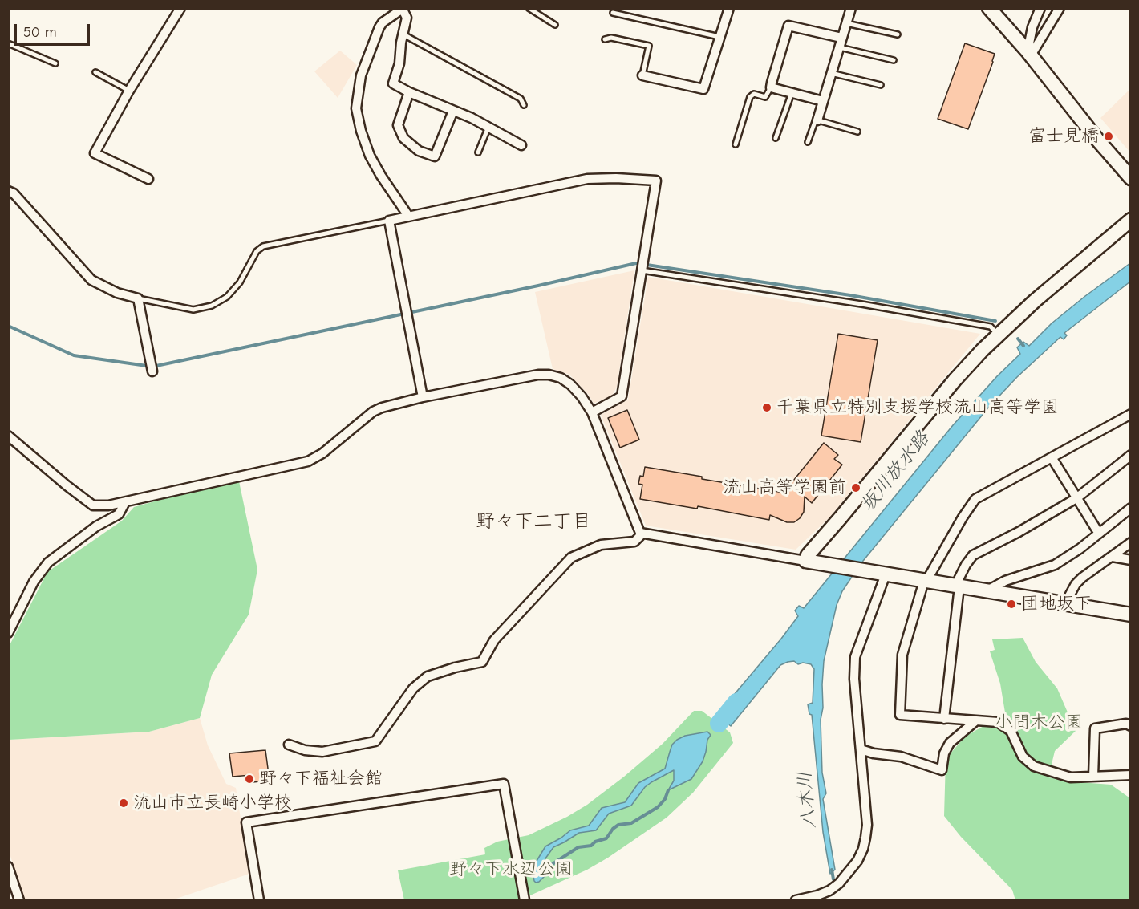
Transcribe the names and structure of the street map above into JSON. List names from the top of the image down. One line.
{"districts":["野々下二丁目"],"water":["坂川放水路","八木川"],"parks":["小間木公園","野々下水辺公園"],"places":["富士見橋","千葉県立特別支援学校流山高等学園","流山高等学園前","団地坂下","野々下福祉会館","流山市立長崎小学校"],"scale_bar":"50 m"}
